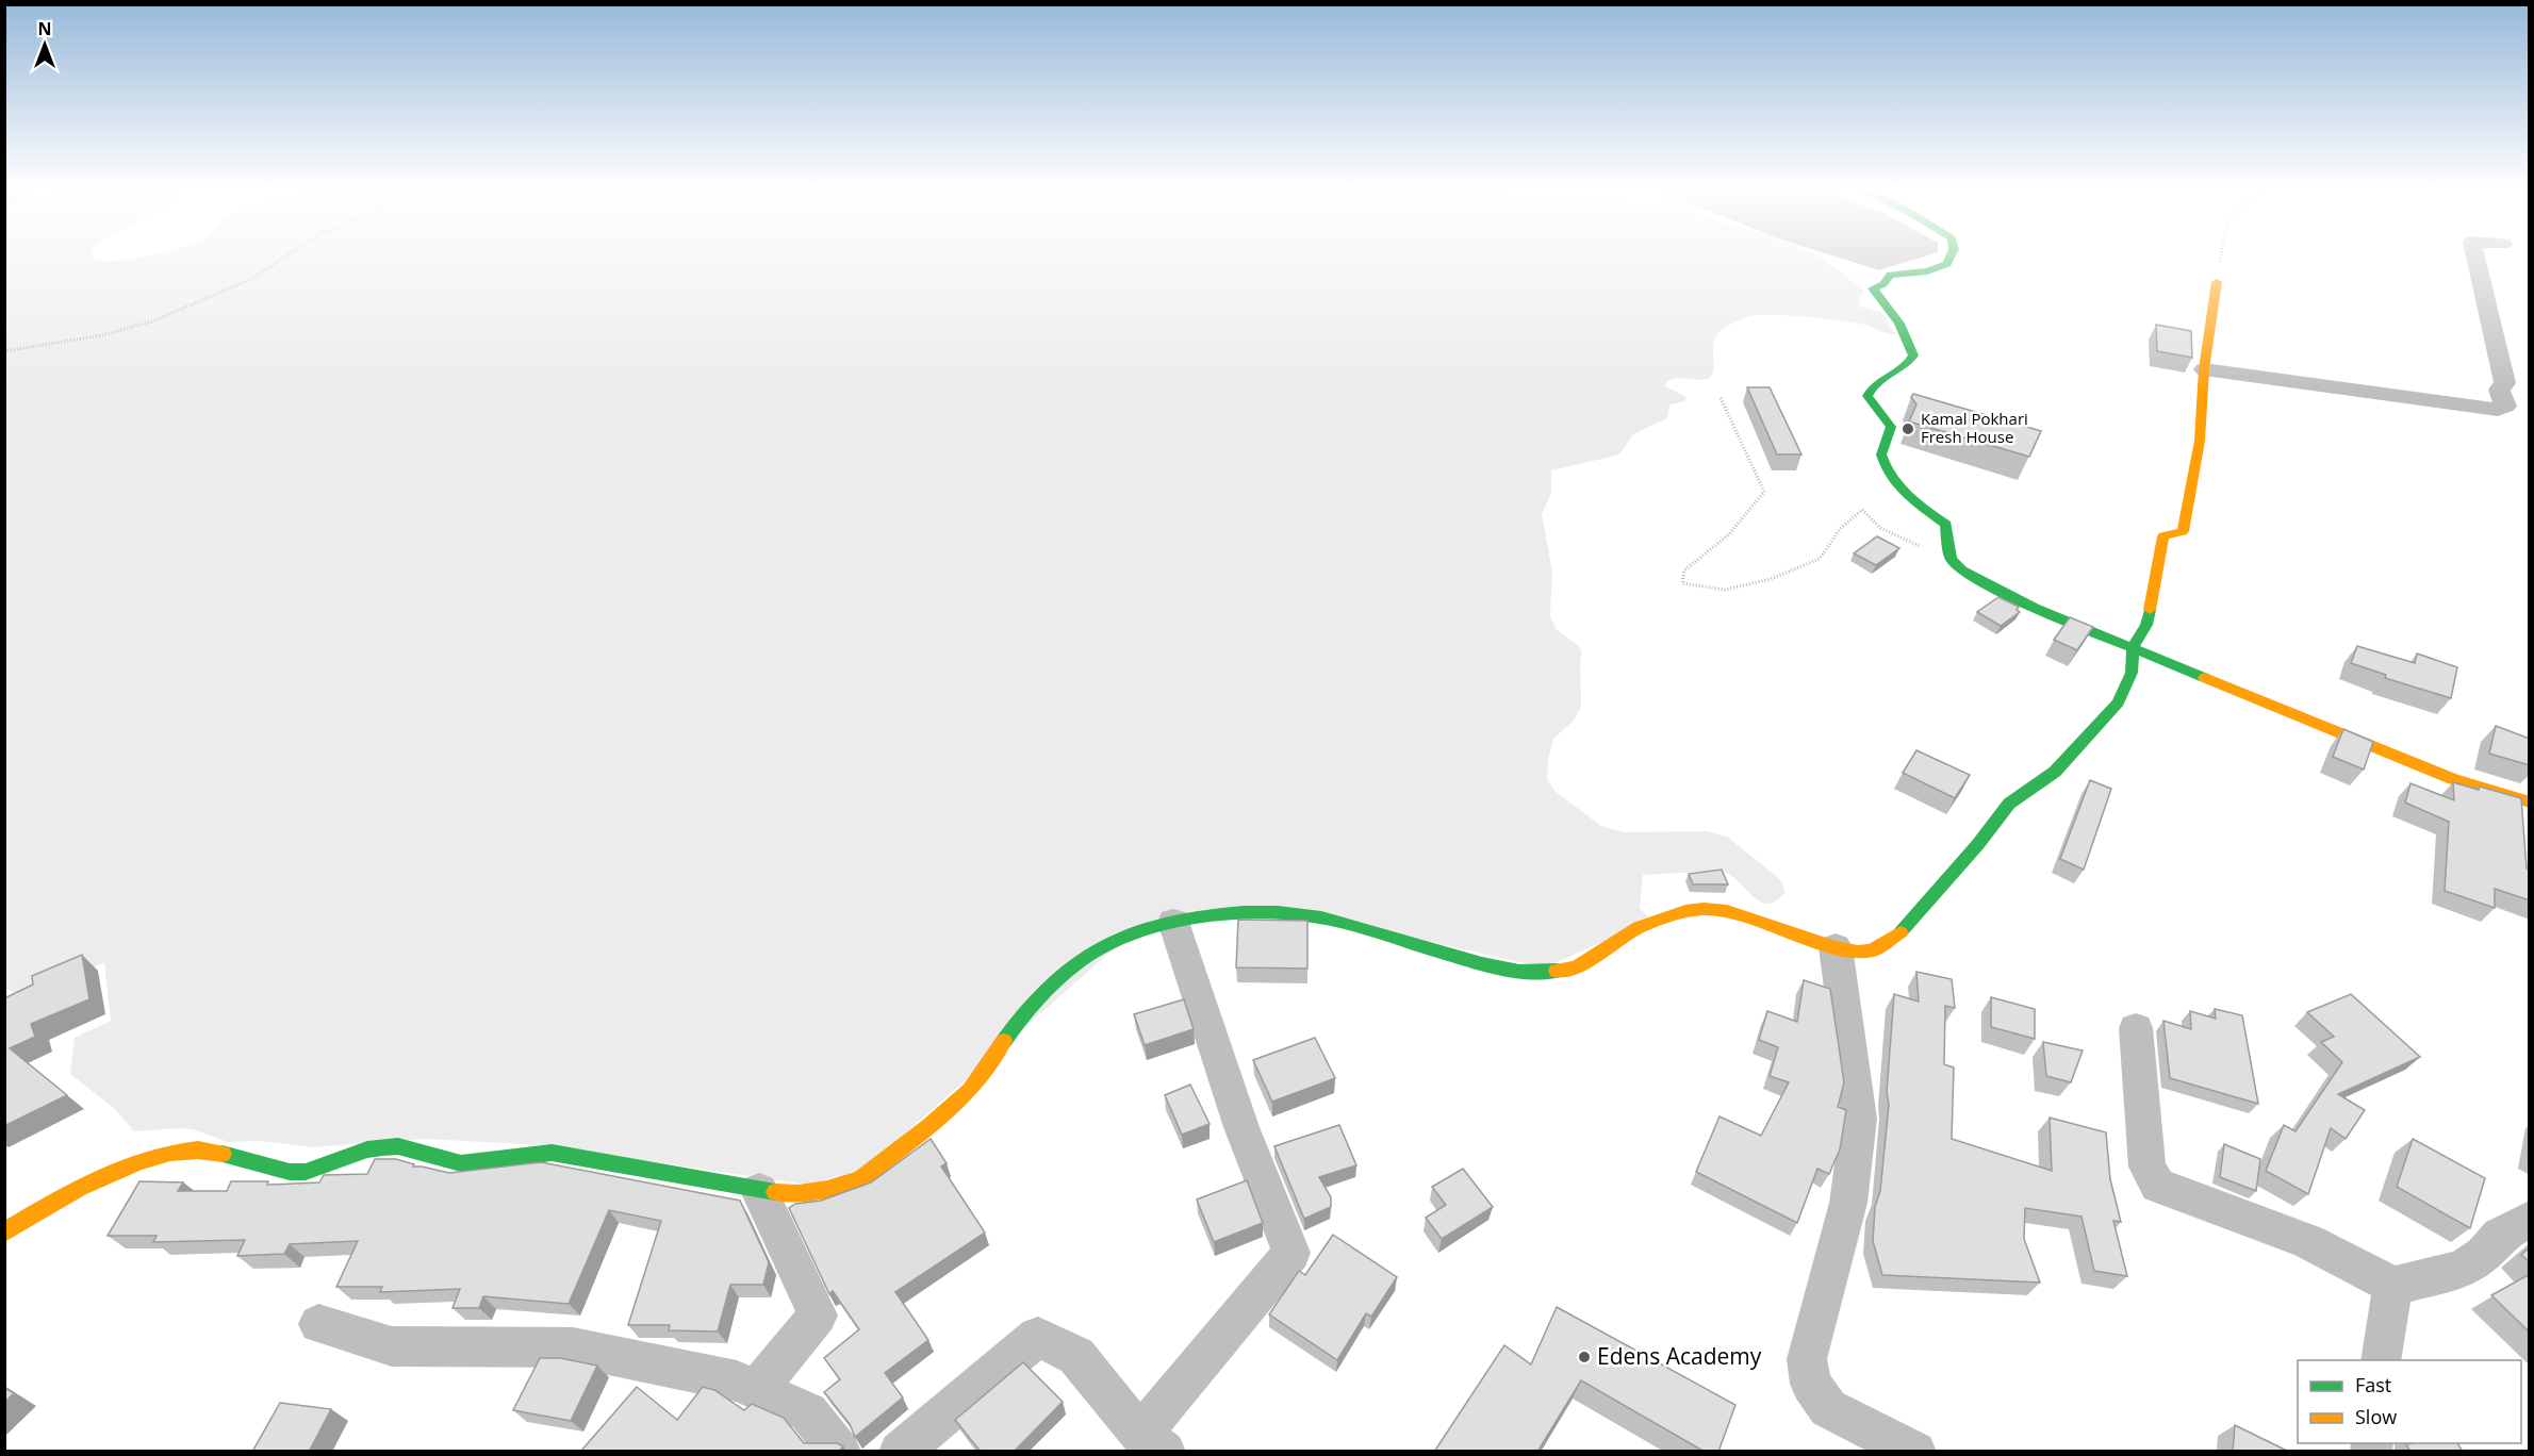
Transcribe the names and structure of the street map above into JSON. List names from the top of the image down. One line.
{"places":["Kamal Pokhari Fresh House","Edens Academy"],"legend":["Fast","Slow"],"north":"top"}
